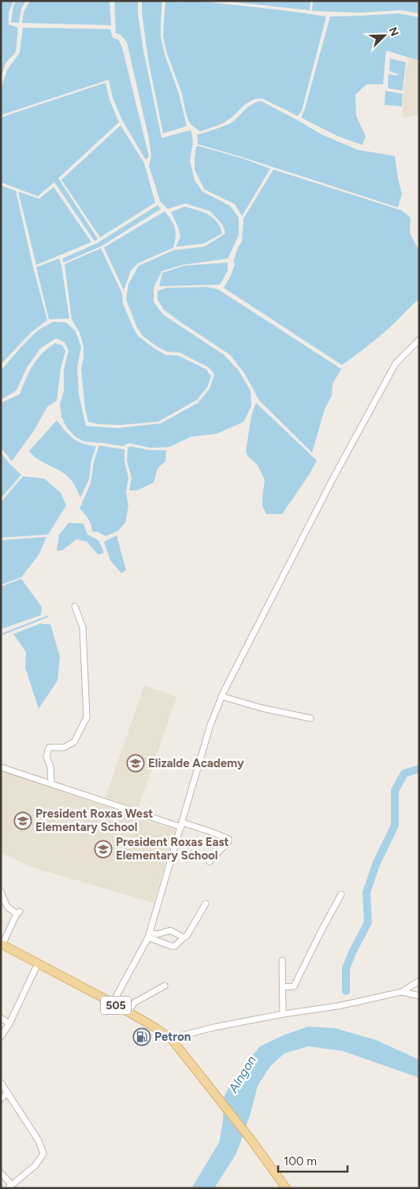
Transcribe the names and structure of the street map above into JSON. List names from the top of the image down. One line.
{"streets":{"main road":["505"]},"water":["Alngon"],"places":{"school or university":["Elizalde Academy","President Roxas West Elementary School","President Roxas East Elementary School"],"fuel station":["Petron"]},"scale_bar":"100 m","north":"top right"}
